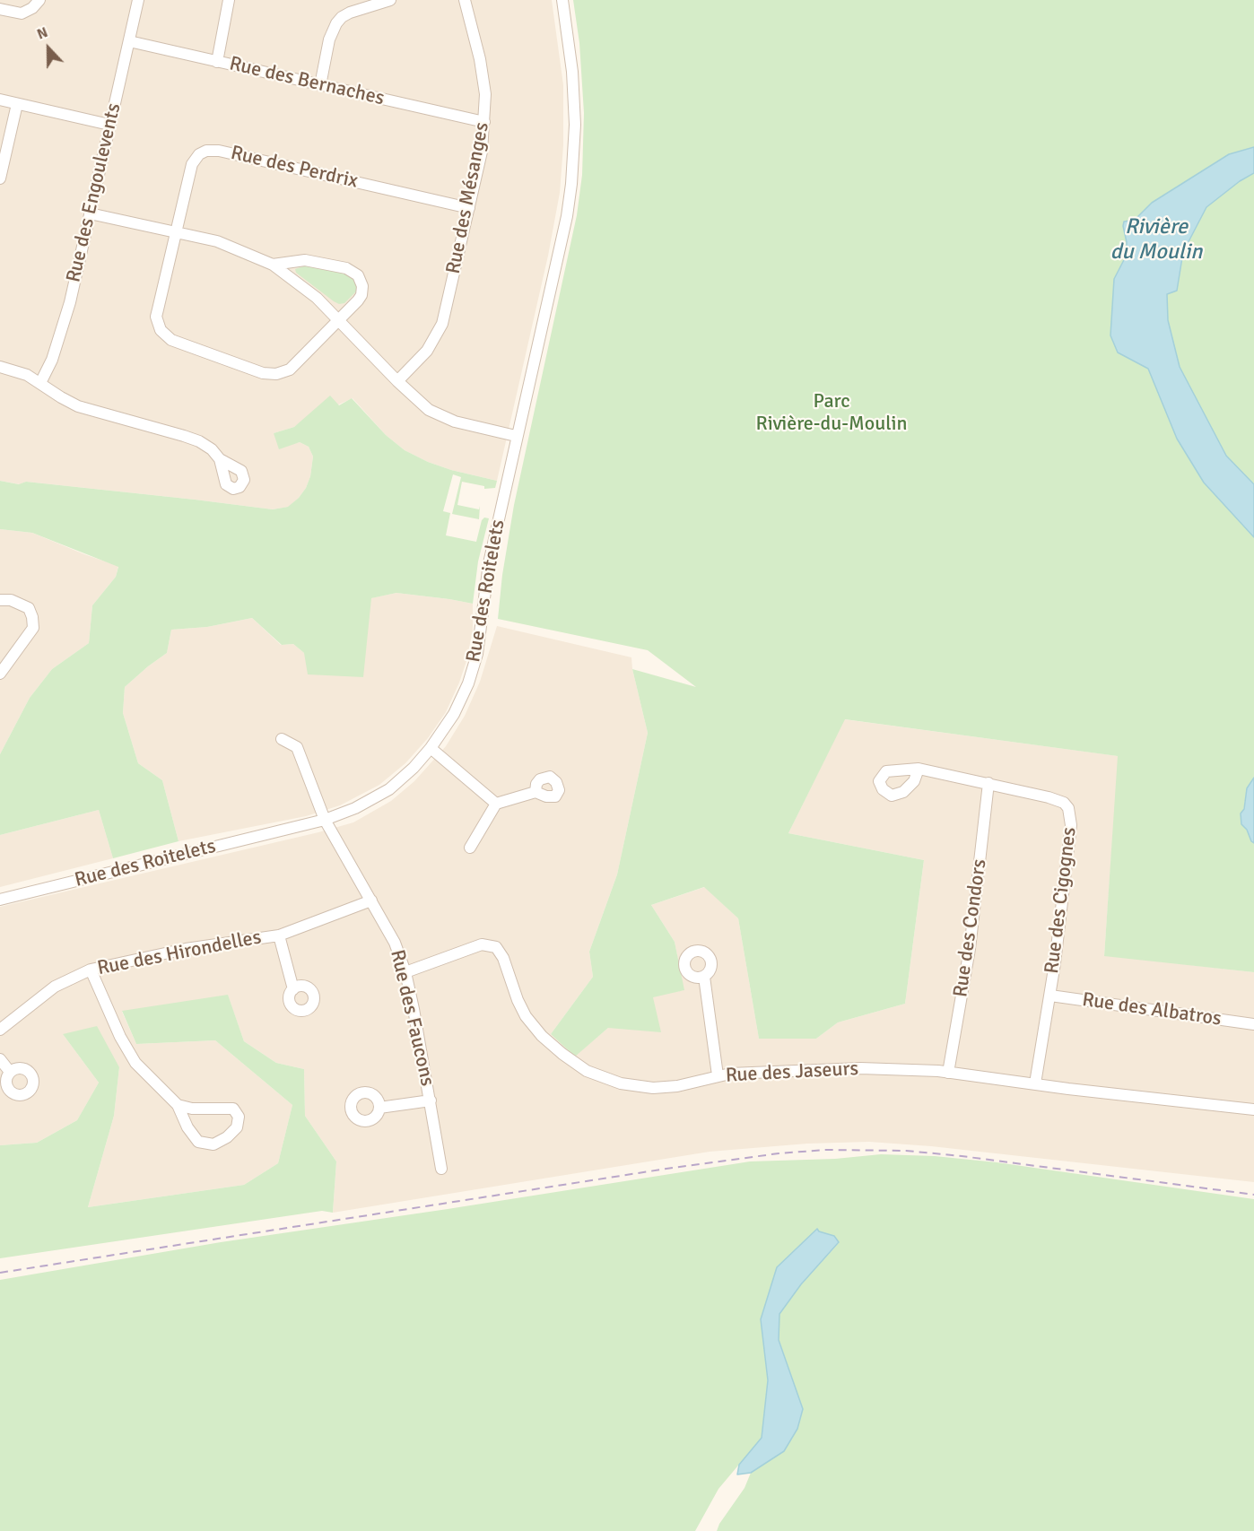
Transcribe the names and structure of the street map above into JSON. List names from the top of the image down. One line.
{"streets":{"street":["Rue des Bernaches","Rue des Perdrix","Rue des Engoulevents","Rue des Mésanges","Rue des Roitelets","Rue des Cigognes","Rue des Condors","Rue des Hirondelles","Rue des Albatros","Rue des Faucons","Rue des Jaseurs"]},"crossings":[["Rue des Bernaches","Rue des Engoulevents"],["Rue des Bernaches","Rue des Mésanges"],["Rue des Perdrix","Rue des Mésanges"],["Rue des Roitelets","Rue des Faucons"],["Rue des Cigognes","Rue des Condors"],["Rue des Cigognes","Rue des Albatros"],["Rue des Cigognes","Rue des Jaseurs"],["Rue des Condors","Rue des Jaseurs"],["Rue des Hirondelles","Rue des Faucons"],["Rue des Faucons","Rue des Jaseurs"]],"water":["Rivière du Moulin"],"parks":["Parc Rivière-du-Moulin"],"north":"top"}
